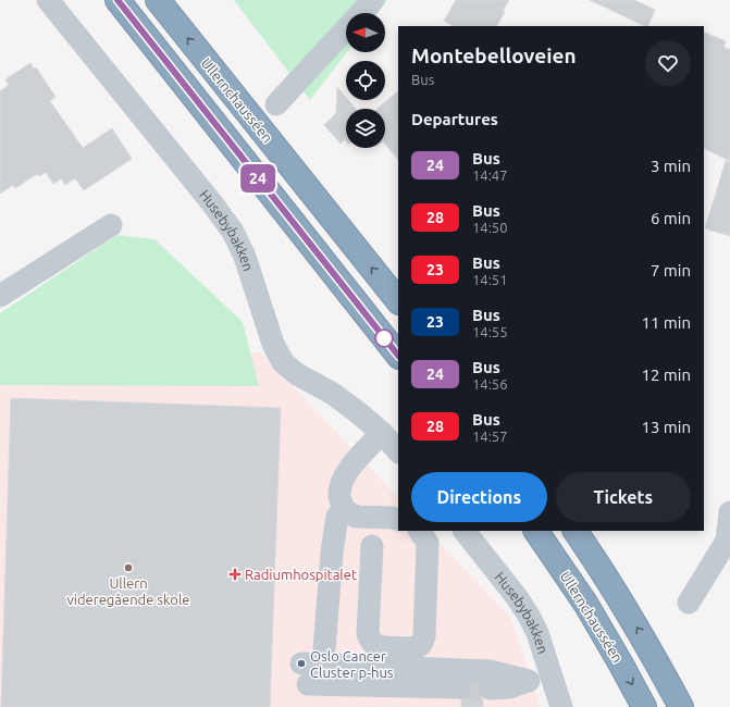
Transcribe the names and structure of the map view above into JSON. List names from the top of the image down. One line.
{"streets":{"highway":["Ullernchausséen"],"street":["Husebybakken"]},"places":{"other":["Ullern videregående skole","Oslo Cancer Cluster p-hus"],"health":["Radiumhospitalet"]},"lines":["bus line 24"],"north":"left","page":{"on_map":"24","heading":[["Montebelloveien","Bus"],"Departures"],"list":[{"mark":"24","name":"Bus","note":"14:47","value":"3 min"},{"mark":"28","name":"Bus","note":"14:50","value":"6 min"},{"mark":"23","name":"Bus","note":"14:51","value":"7 min"},{"mark":"23","name":"Bus","note":"14:55","value":"11 min"},{"mark":"24","name":"Bus","note":"14:56","value":"12 min"},{"mark":"28","name":"Bus","note":"14:57","value":"13 min"}],"buttons":["Directions","Tickets"]}}
